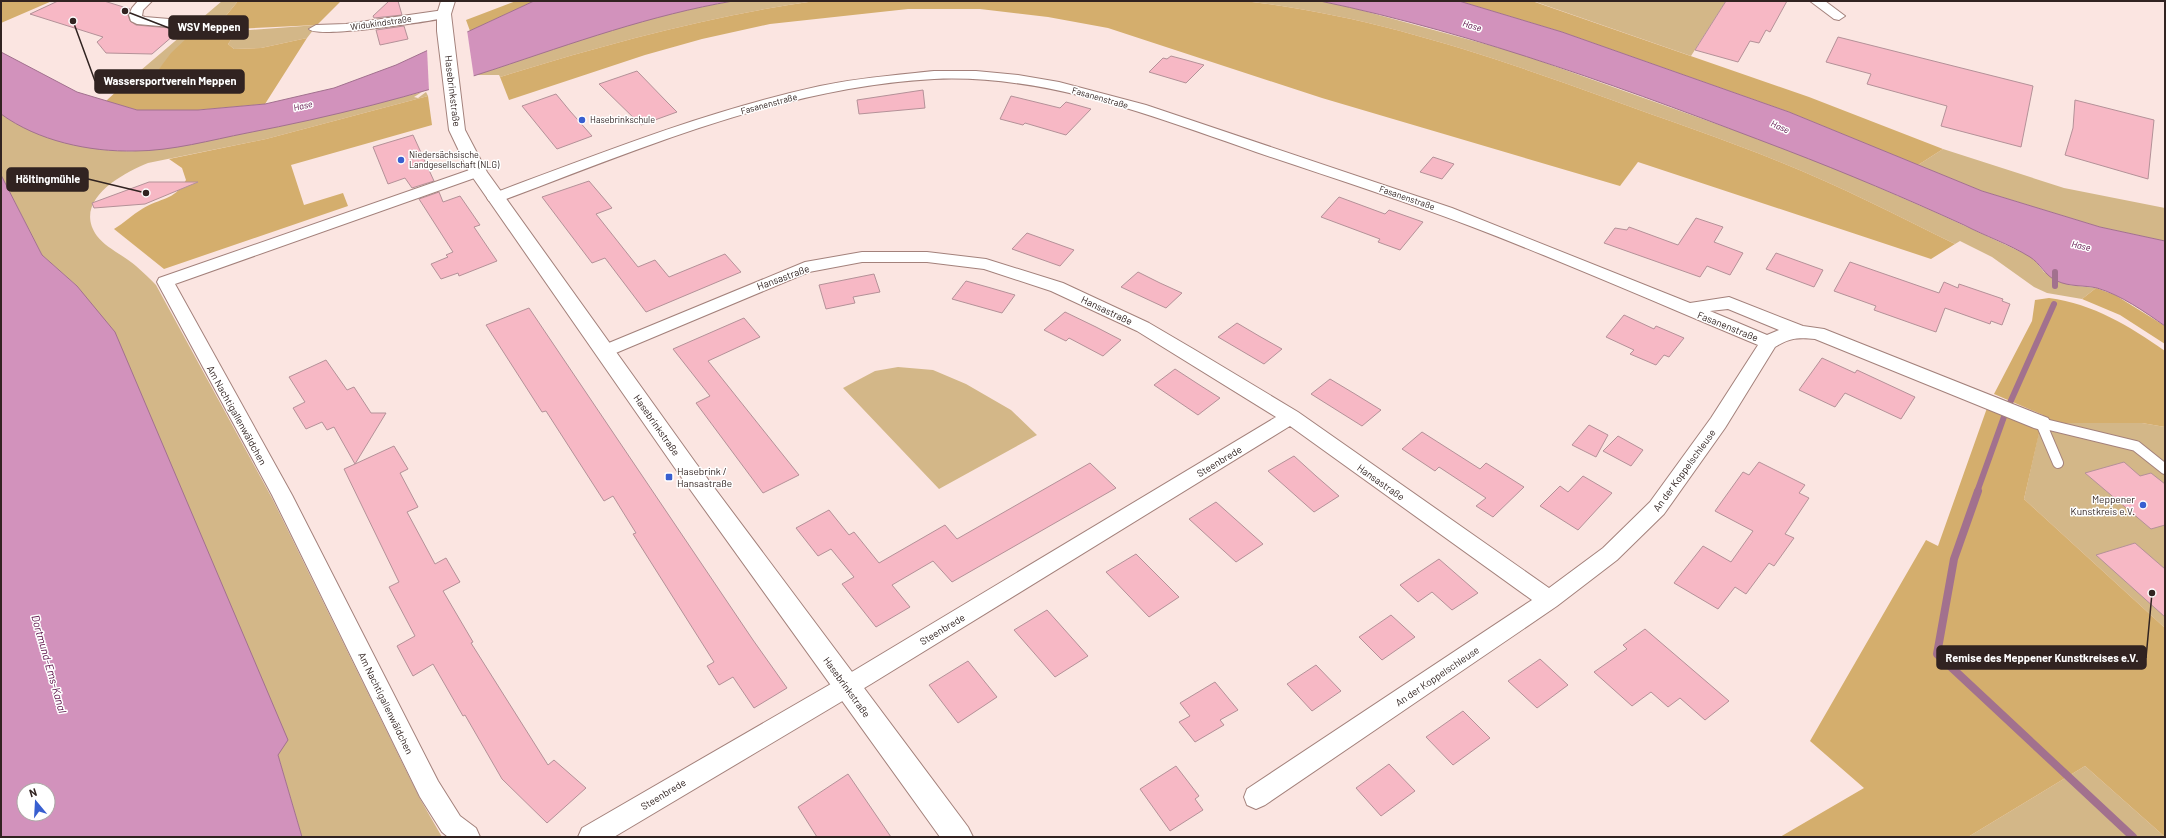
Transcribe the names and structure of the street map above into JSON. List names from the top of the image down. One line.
{"streets":{"street":["Widukindstraße","Hasebrinkstraße","Fasanenstraße","Hansastraße","Am Nachtigallenwäldchen","Steenbrede","An der Koppelschleuse"]},"crossings":[["Widukindstraße","Hasebrinkstraße"],["Hasebrinkstraße","Fasanenstraße"],["Hasebrinkstraße","Hansastraße"],["Hasebrinkstraße","Am Nachtigallenwäldchen"],["Hasebrinkstraße","Steenbrede"],["Fasanenstraße","An der Koppelschleuse"],["Hansastraße","Steenbrede"],["Hansastraße","An der Koppelschleuse"]],"water":["Hase","Dortmund-Ems-Kanal"],"places":{"other":["WSV Meppen","Wassersportverein Meppen","Hasebrinkschule","Niedersächsische Landgesellschaft (NLG)","Höltingmühle","Meppener Kunstkreis e.V.","Remise des Meppener Kunstkreises e.V."],"transit":["Hasebrink / Hansastraße"]},"north":"top"}
